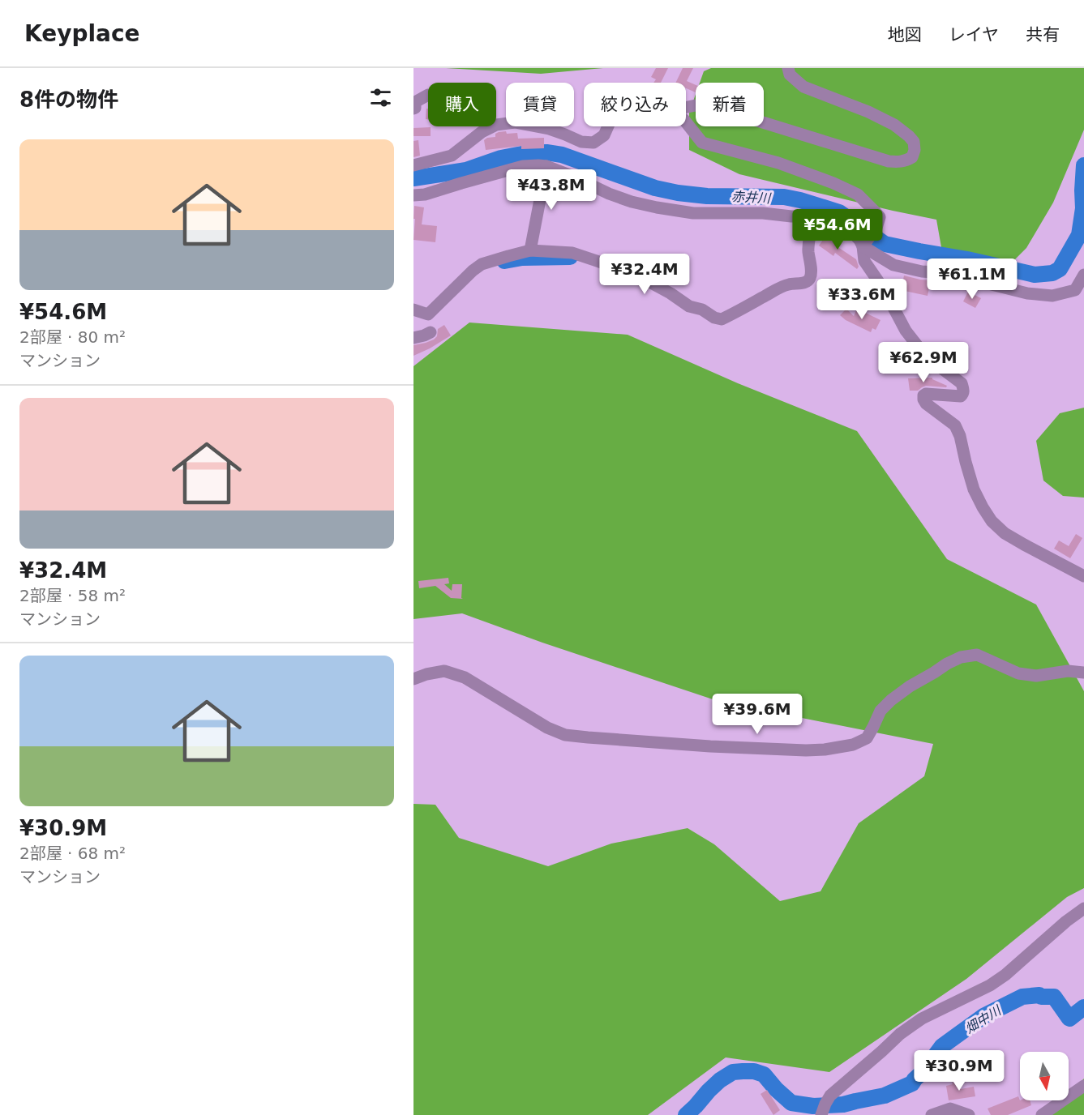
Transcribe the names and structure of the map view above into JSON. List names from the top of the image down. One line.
{"water":["赤井川","畑中川"],"north":"bottom","page":{"header":"Keyplace","nav":["地図","レイヤ","共有"],"heading":"8件の物件","chip":["購入","賃貸","絞り込み","新着"],"list":[{"name":"¥54.6M","note":"2部屋 · 80 m² · マンション"},{"name":"¥32.4M","note":"2部屋 · 58 m² · マンション"},{"name":"¥30.9M","note":"2部屋 · 68 m² · マンション"}],"price":["¥43.8M","¥54.6M","¥32.4M","¥61.1M","¥33.6M","¥62.9M","¥39.6M","¥30.9M"]}}
